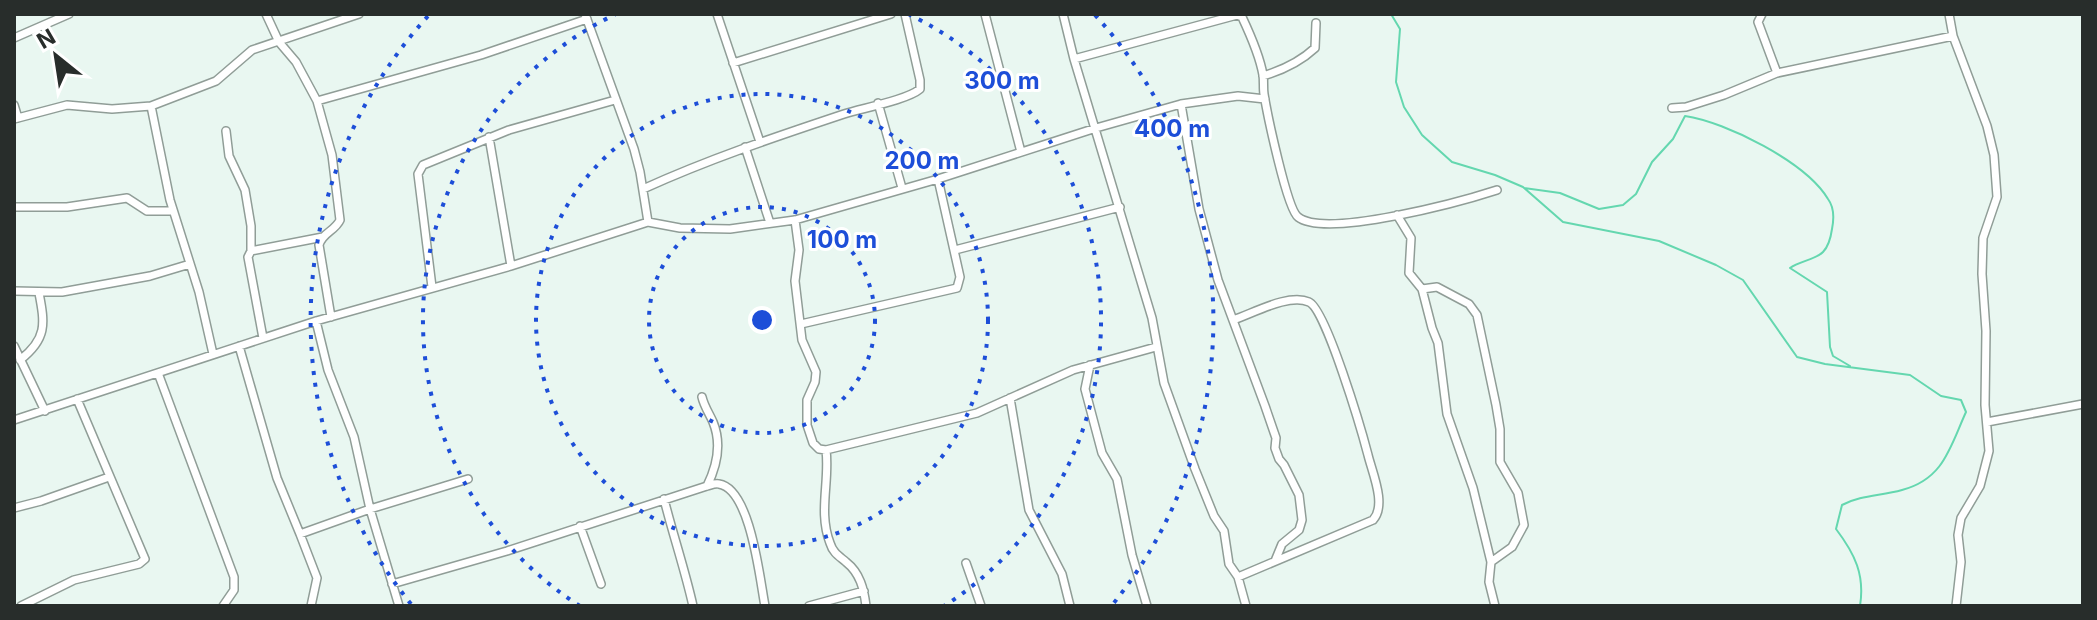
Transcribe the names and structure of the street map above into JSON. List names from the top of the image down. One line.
{"north":"top left","rings":["300 m","400 m","200 m","100 m"]}
